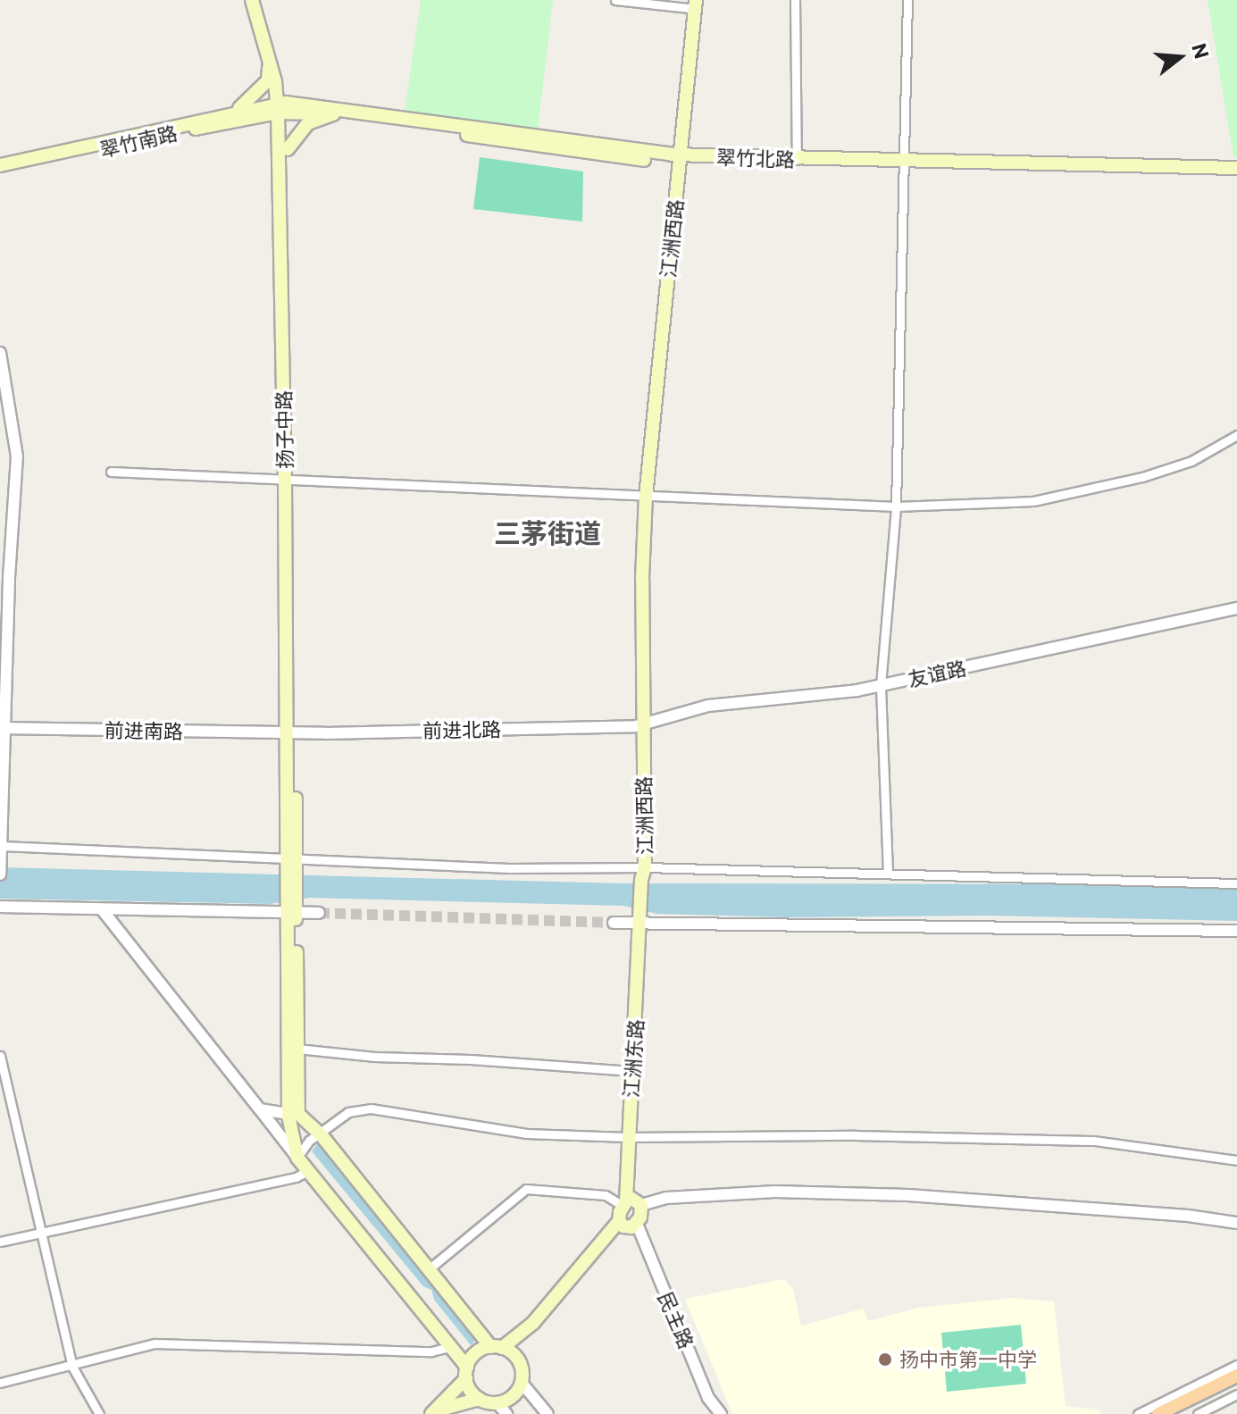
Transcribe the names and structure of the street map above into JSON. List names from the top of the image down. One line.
{"streets":{"main road":["翠竹南路","翠竹北路","江洲西路","扬子中路","江洲东路"],"street":["友谊路","前进北路","前进南路","民主路"]},"crossings":[["翠竹南路","翠竹北路"],["翠竹南路","扬子中路"],["翠竹北路","江洲西路"],["翠竹北路","扬子中路"],["江洲西路","友谊路"],["江洲西路","前进北路"],["江洲西路","江洲东路"],["扬子中路","前进北路"],["扬子中路","前进南路"],["友谊路","前进北路"],["前进北路","前进南路"]],"districts":["三茅街道"],"places":["扬中市第一中学"],"north":"right"}
